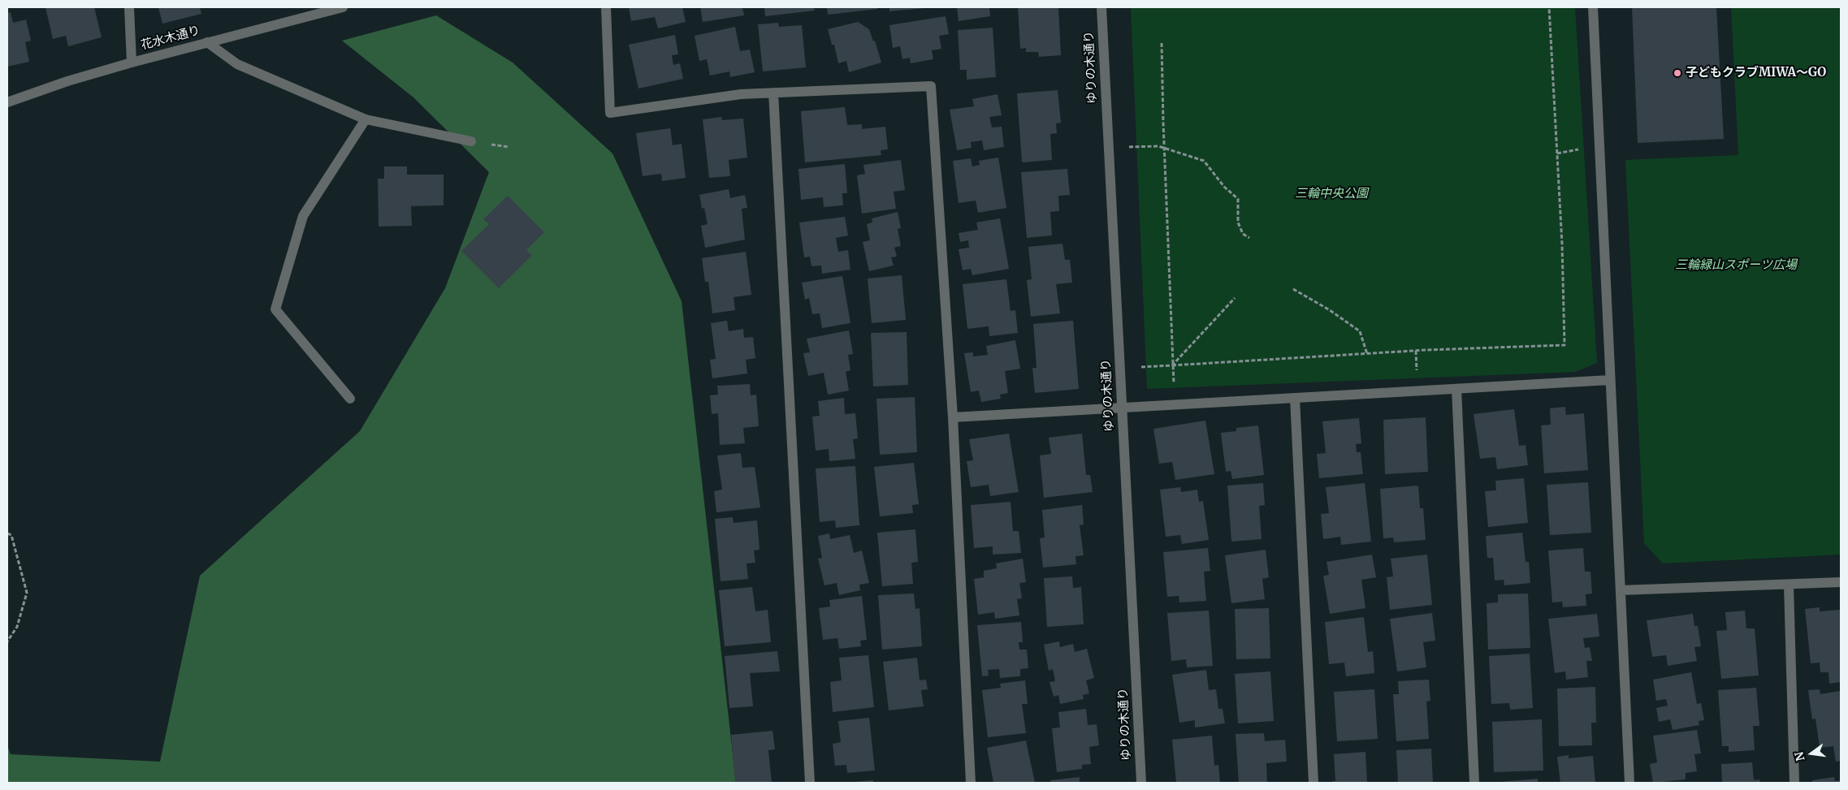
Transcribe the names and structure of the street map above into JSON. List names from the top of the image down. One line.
{"streets":{"street":["花水木通り","ゆりの木通り"]},"parks":["三輪中央公園","三輪緑山スポーツ広場"],"places":["子どもクラブMIWA～GO"],"north":"left"}
